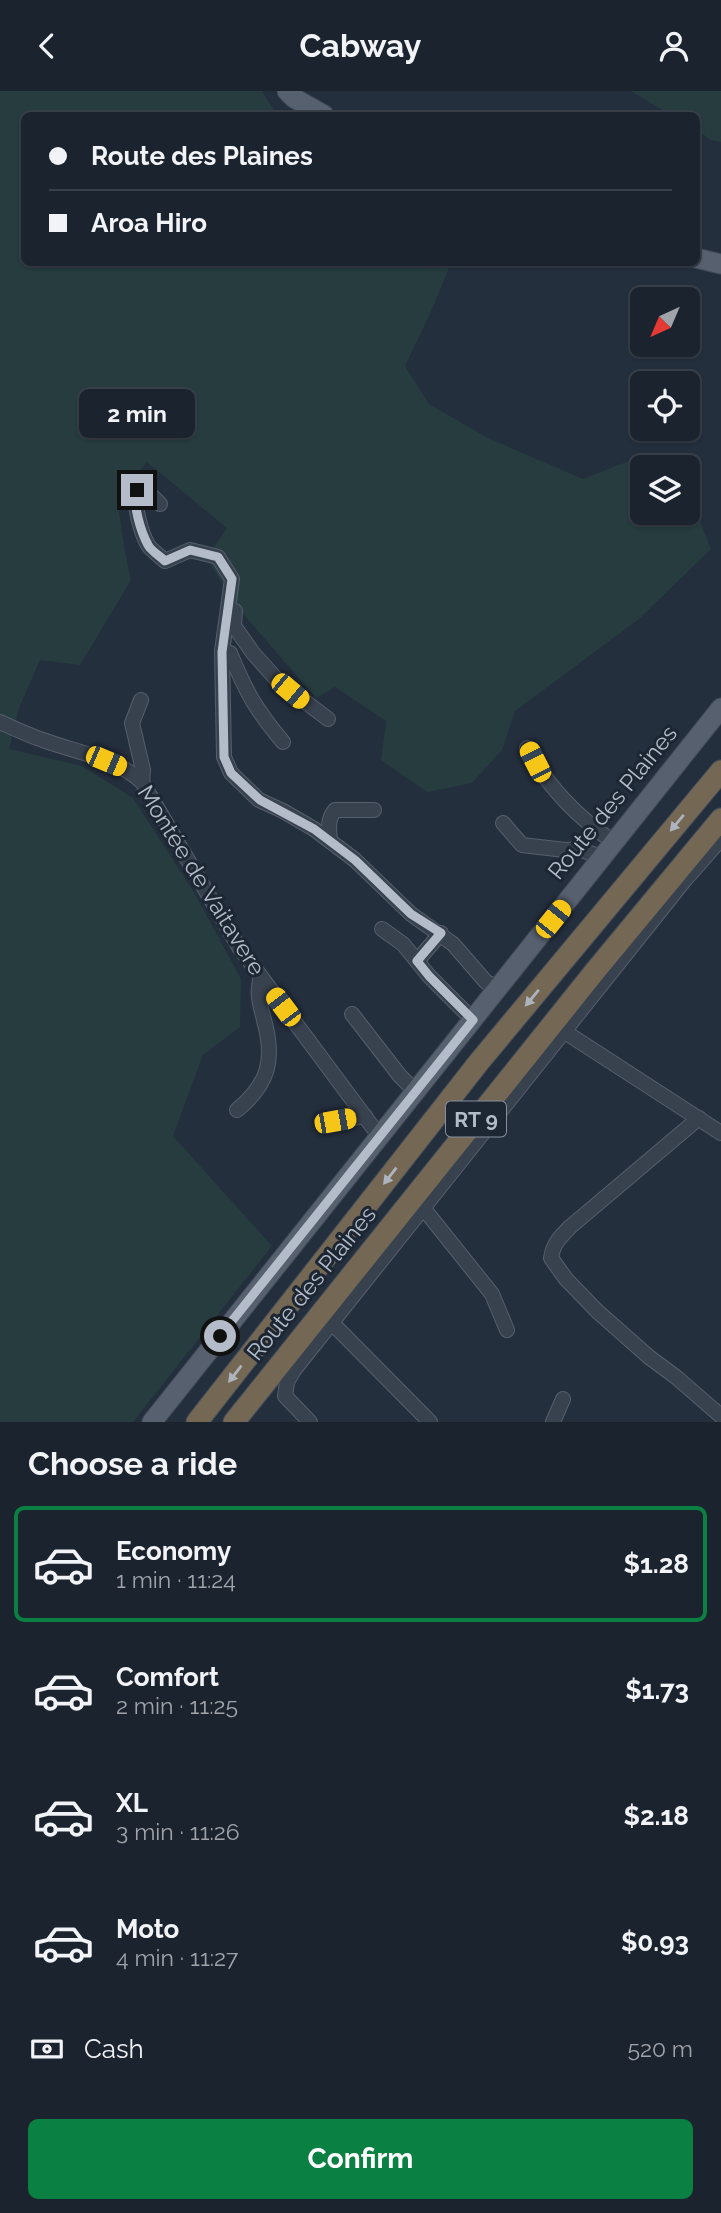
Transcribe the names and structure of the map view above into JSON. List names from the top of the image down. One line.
{"streets":{"highway":["Route des Plaines","RT 9"],"street":["Montée de Vaitavere"]},"crossings":[["Route des Plaines","Montée de Vaitavere"]],"north":"bottom left","page":{"header":"Cabway","banner":["Route des Plaines","Aroa Hiro"],"bubble":"2 min","heading":"Choose a ride","list":[{"name":"Economy","note":"1 min · 11:24","value":"$1.28"},{"name":"Comfort","note":"2 min · 11:25","value":"$1.73"},{"name":"XL","note":"3 min · 11:26","value":"$2.18"},{"name":"Moto","note":"4 min · 11:27","value":"$0.93"}],"pay":["Cash","520 m"],"buttons":"Confirm"}}
